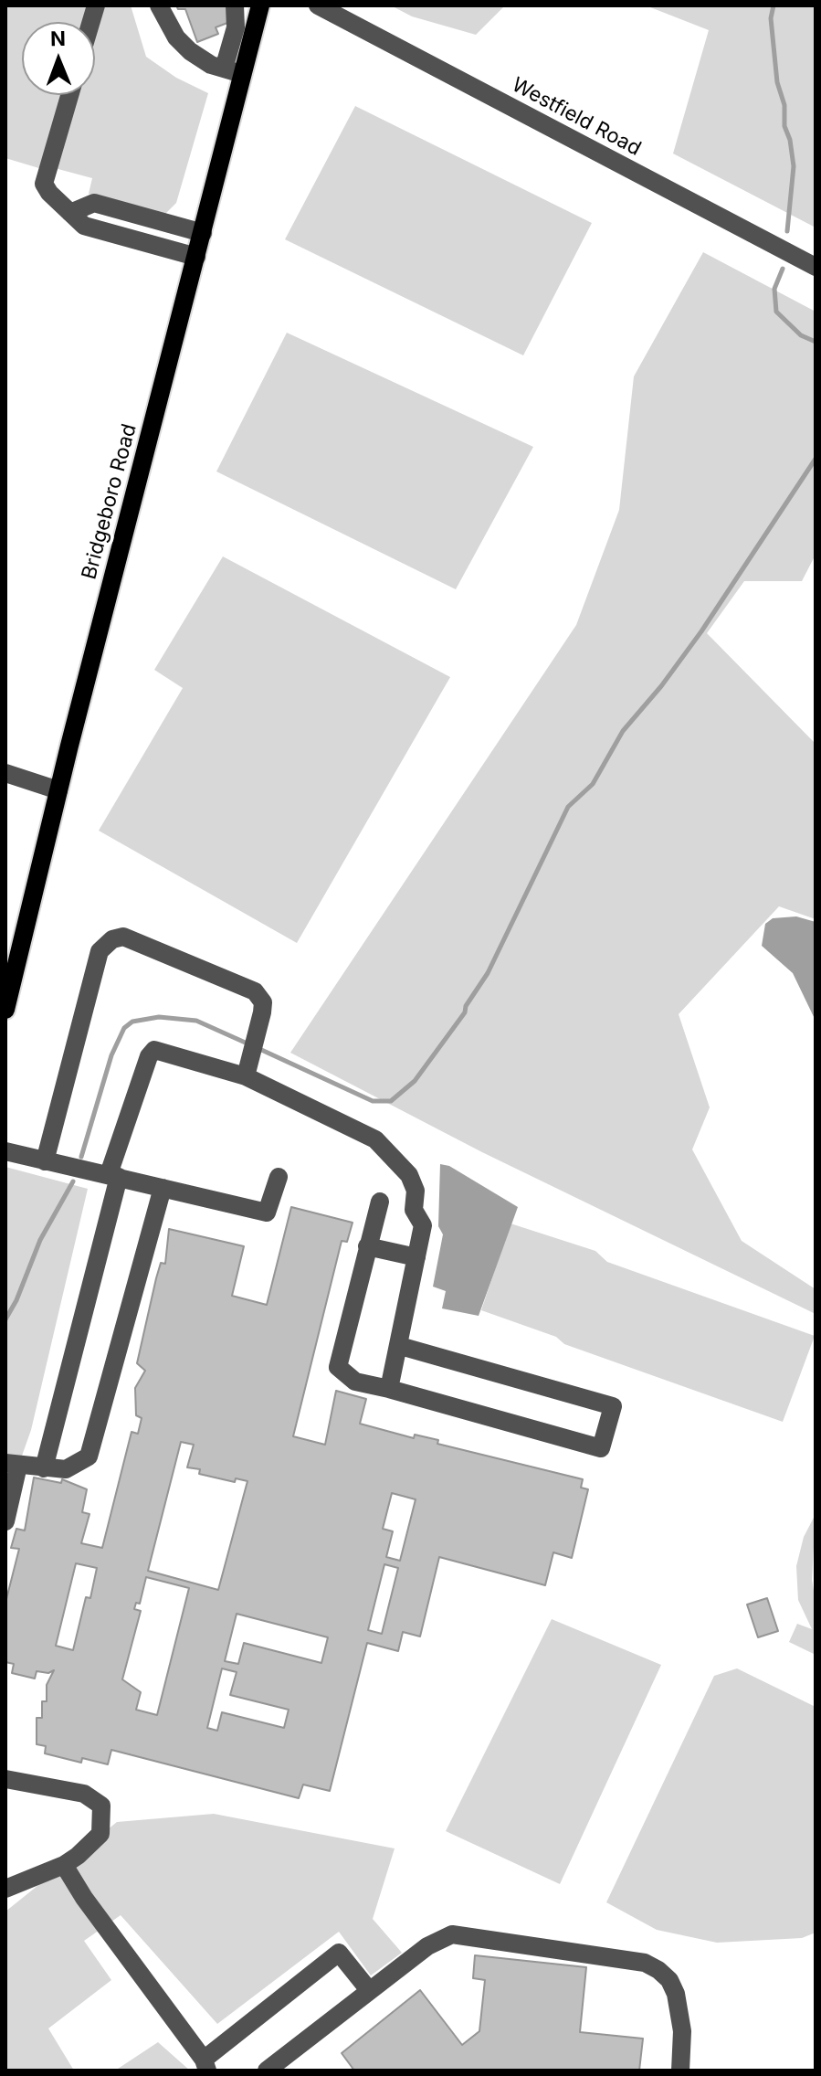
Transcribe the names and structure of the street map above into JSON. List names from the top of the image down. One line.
{"streets":{"main road":["Bridgeboro Road"],"street":["Westfield Road"]},"north":"top"}
